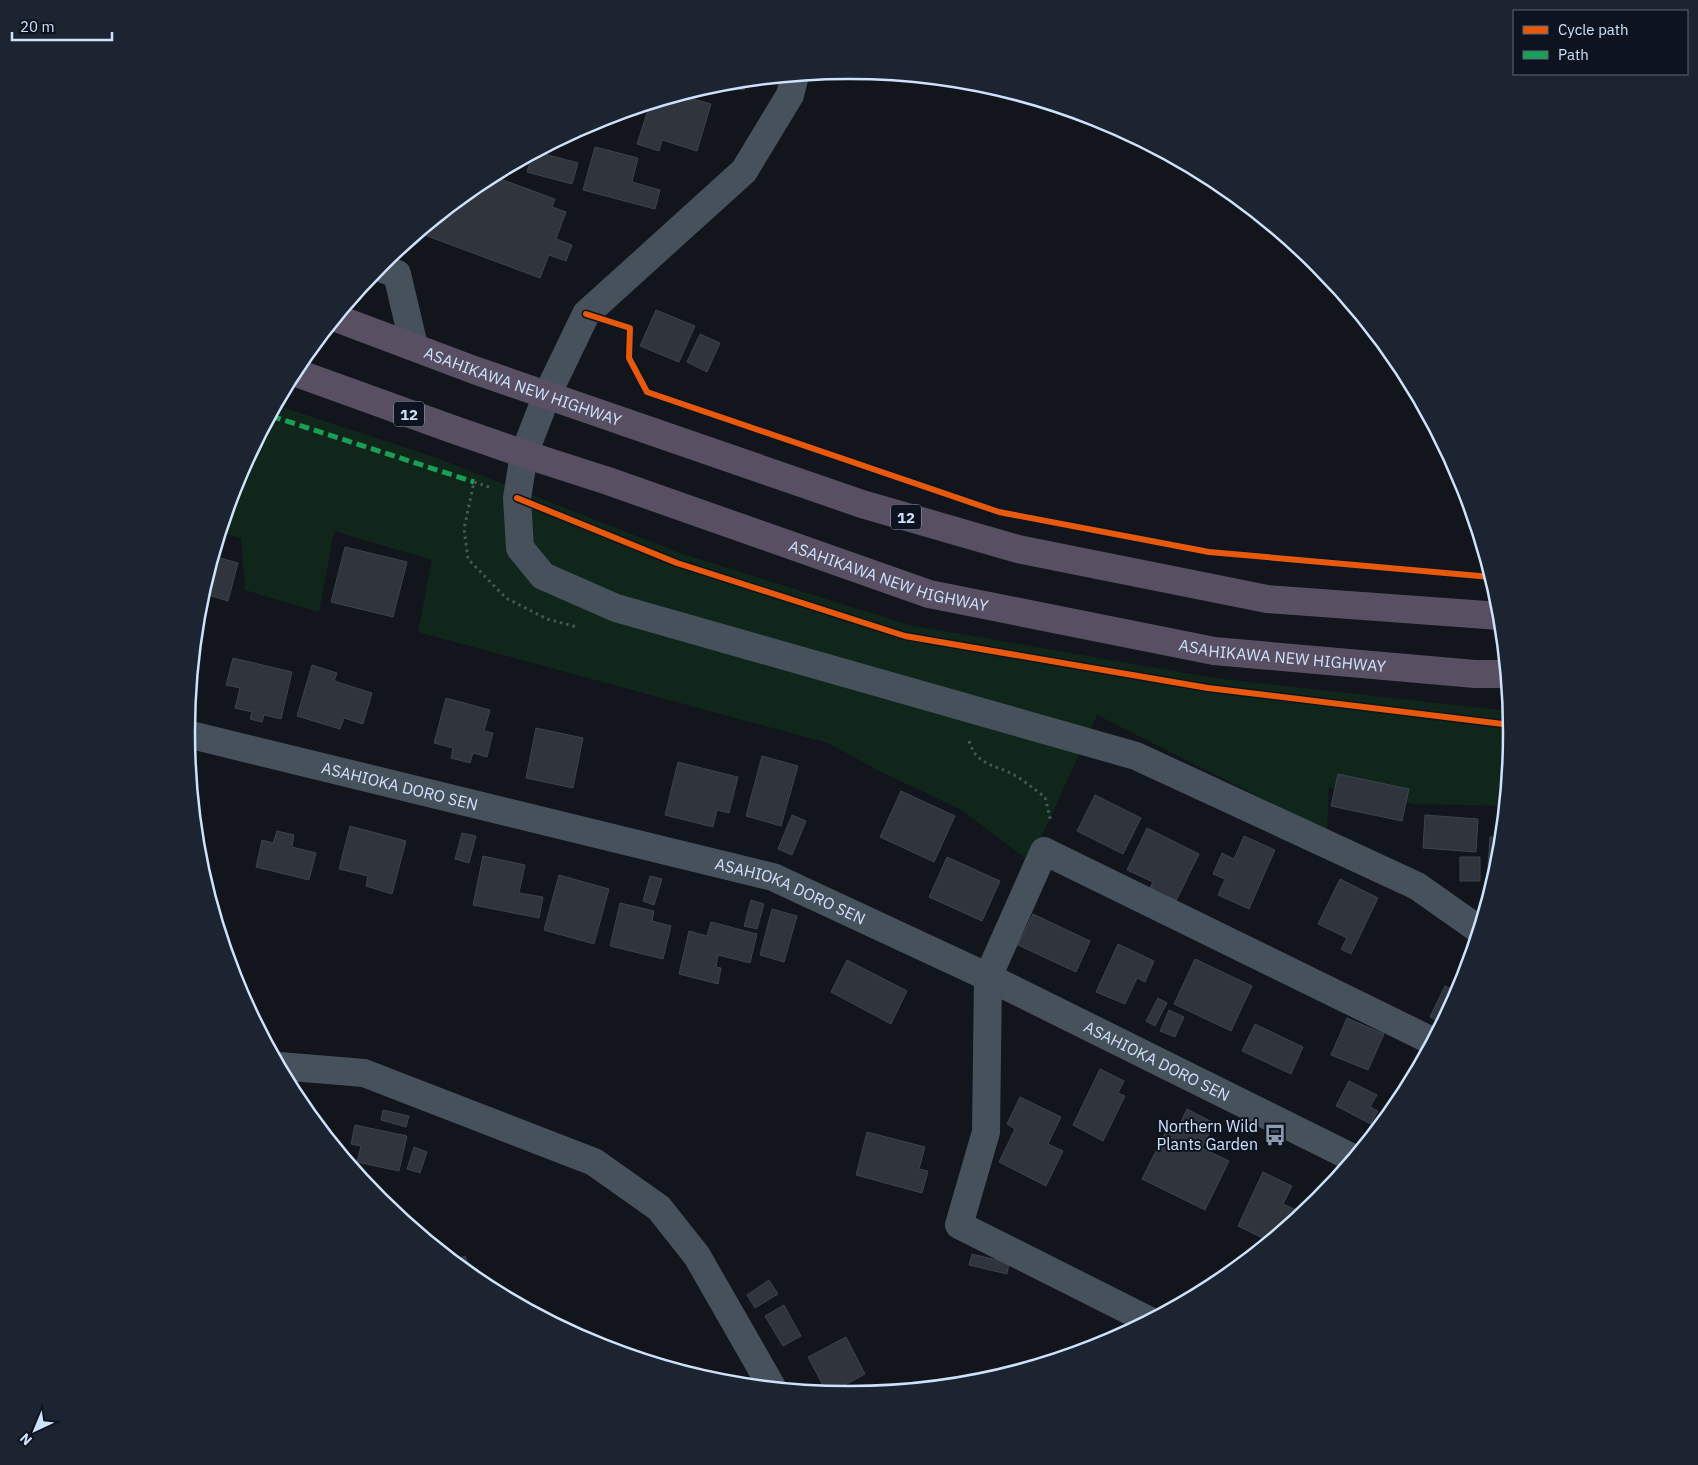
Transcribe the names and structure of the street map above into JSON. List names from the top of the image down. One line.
{"streets":{"highway":["ASAHIKAWA NEW HIGHWAY","12"],"street":["ASAHIOKA DORO SEN"]},"places":{"bus stop":["Northern Wild Plants Garden"]},"legend":["Cycle path","Path"],"scale_bar":"20 m","north":"bottom left"}
